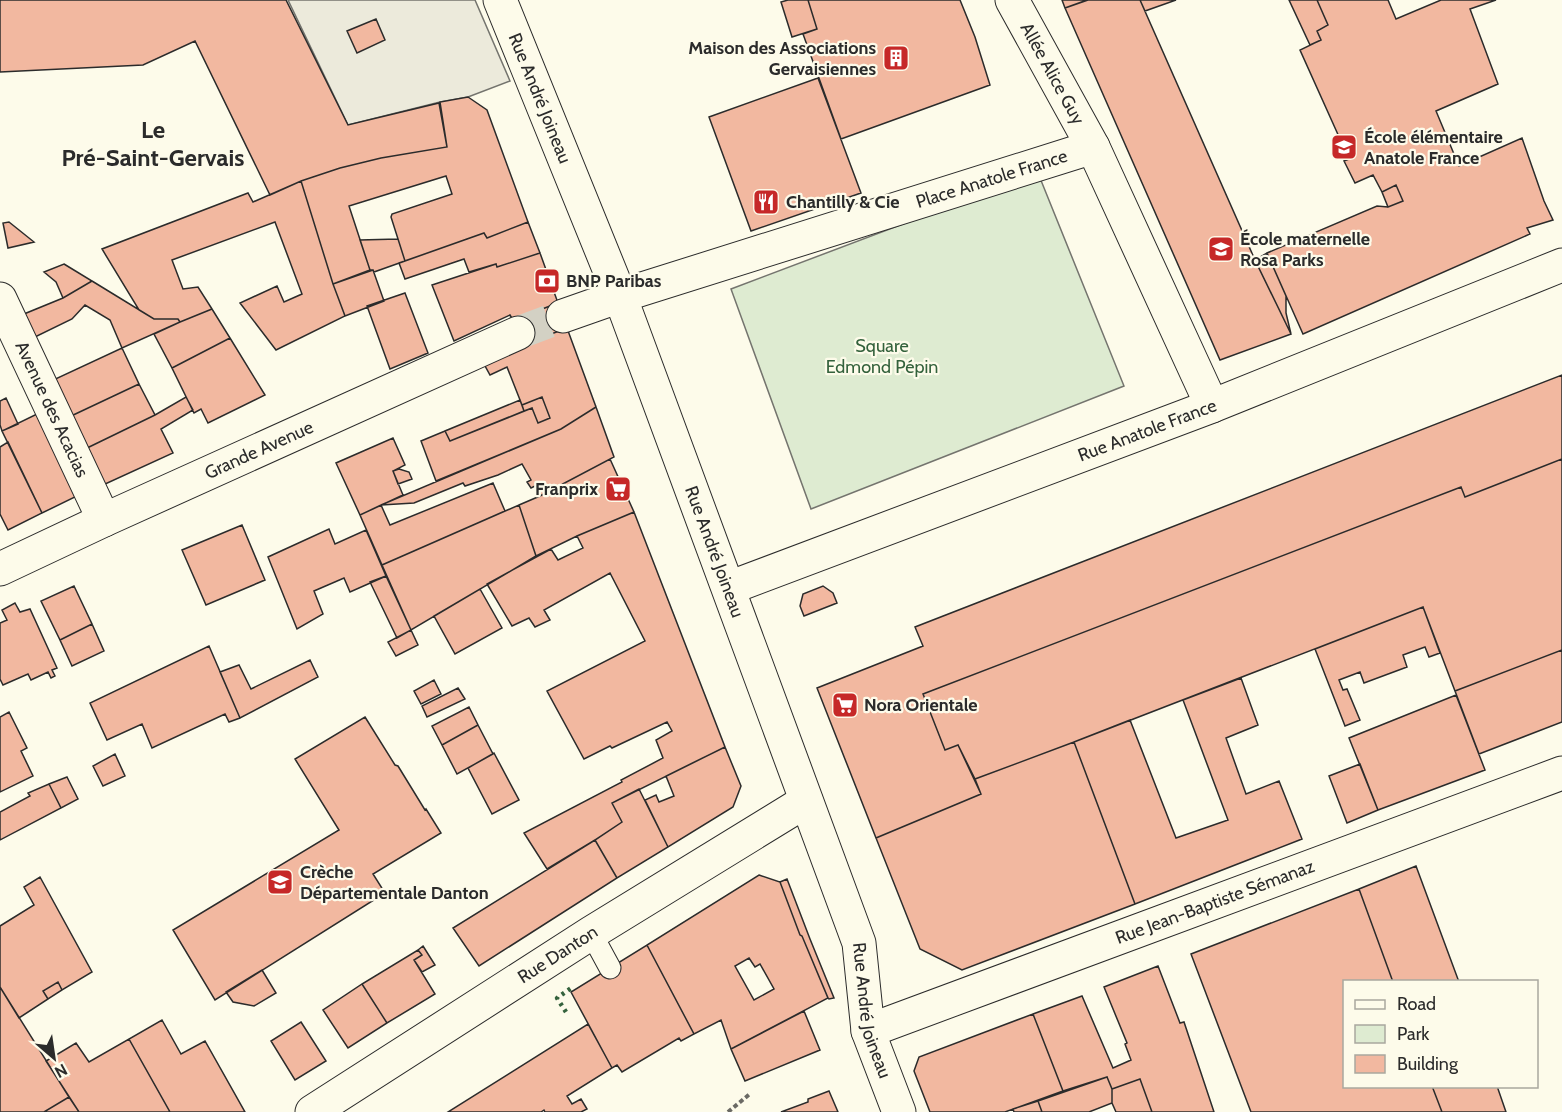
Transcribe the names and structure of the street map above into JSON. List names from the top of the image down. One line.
{"streets":{"street":["Allée Alice Guy","Rue André Joineau","Place Anatole France","Avenue des Acacias","Rue Anatole France","Grande Avenue","Rue Jean-Baptiste Sémanaz","Rue Danton"]},"crossings":[["Allée Alice Guy","Place Anatole France"],["Rue André Joineau","Place Anatole France"],["Rue André Joineau","Rue Anatole France"],["Rue André Joineau","Rue Jean-Baptiste Sémanaz"],["Rue André Joineau","Rue Danton"],["Place Anatole France","Rue Anatole France"],["Avenue des Acacias","Grande Avenue"]],"districts":["Le Pré-Saint-Gervais"],"parks":["Square Edmond Pépin"],"places":{"building":["Maison des Associations Gervaisiennes"],"school or university":["École élémentaire Anatole France","École maternelle Rosa Parks","Crèche Départementale Danton"],"restaurant":["Chantilly & Cie"],"bank":["BNP Paribas"],"supermarket":["Franprix","Nora Orientale"]},"legend":["Road","Park","Building"],"north":"bottom right"}
